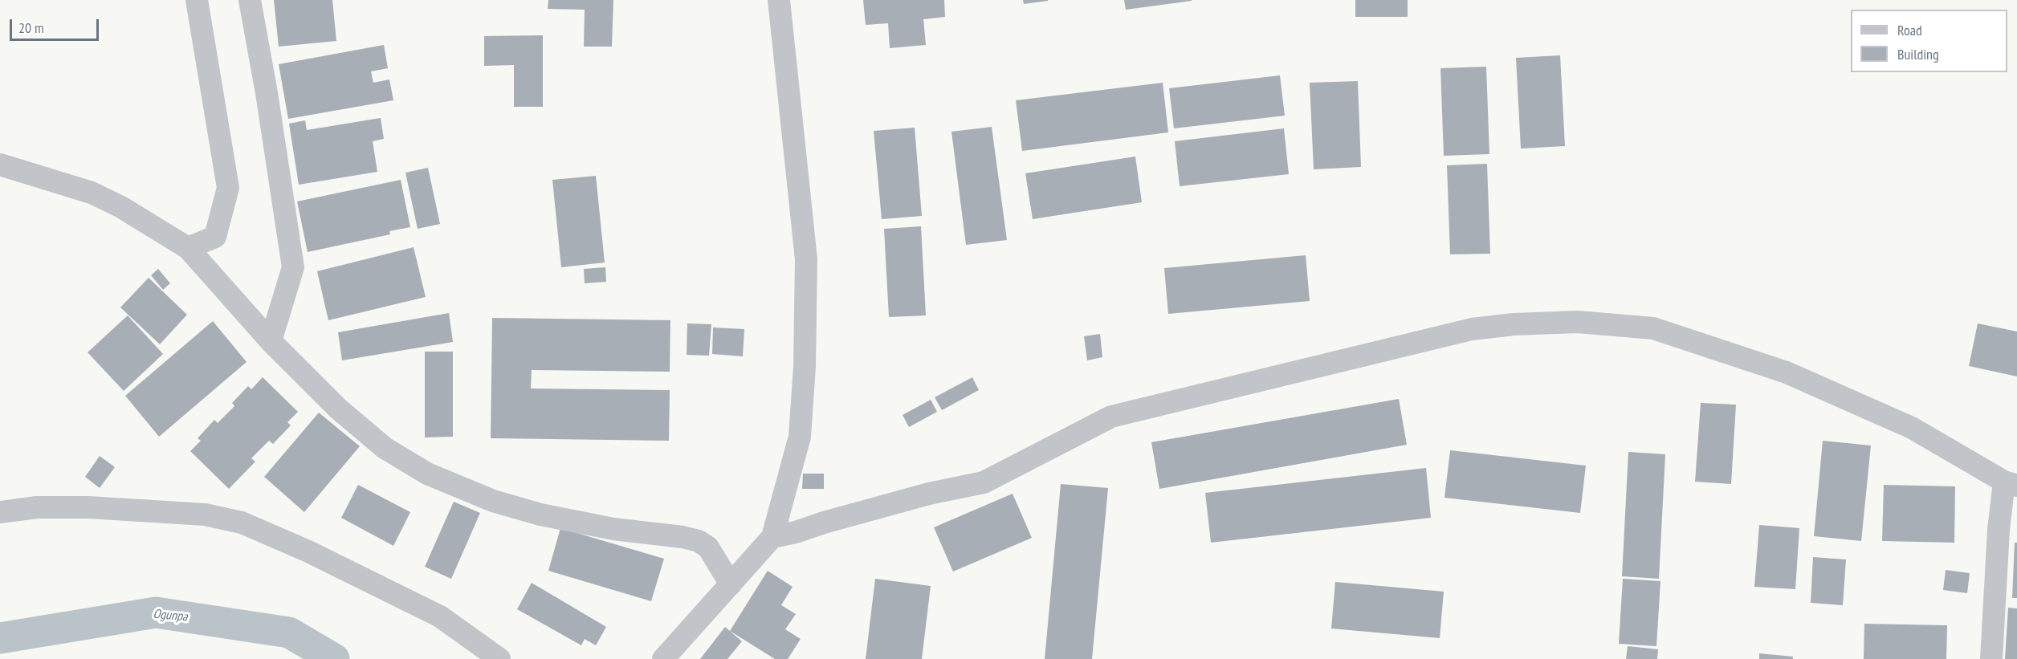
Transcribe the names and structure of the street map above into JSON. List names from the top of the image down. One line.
{"water":["Ogunpa"],"legend":["Road","Building"],"scale_bar":"20 m"}
